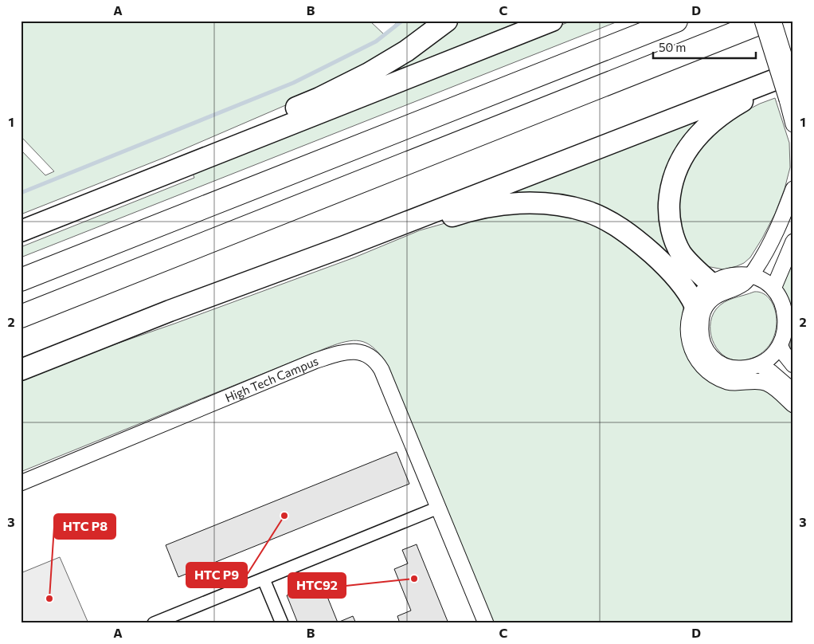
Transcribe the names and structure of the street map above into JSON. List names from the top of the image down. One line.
{"streets":{"street":["High Tech Campus"]},"places":["HTC P9","HTC92","HTC P8"],"scale_bar":"50 m","grid":{"columns":["A","B","C","D"],"rows":["1","2","3"]}}
